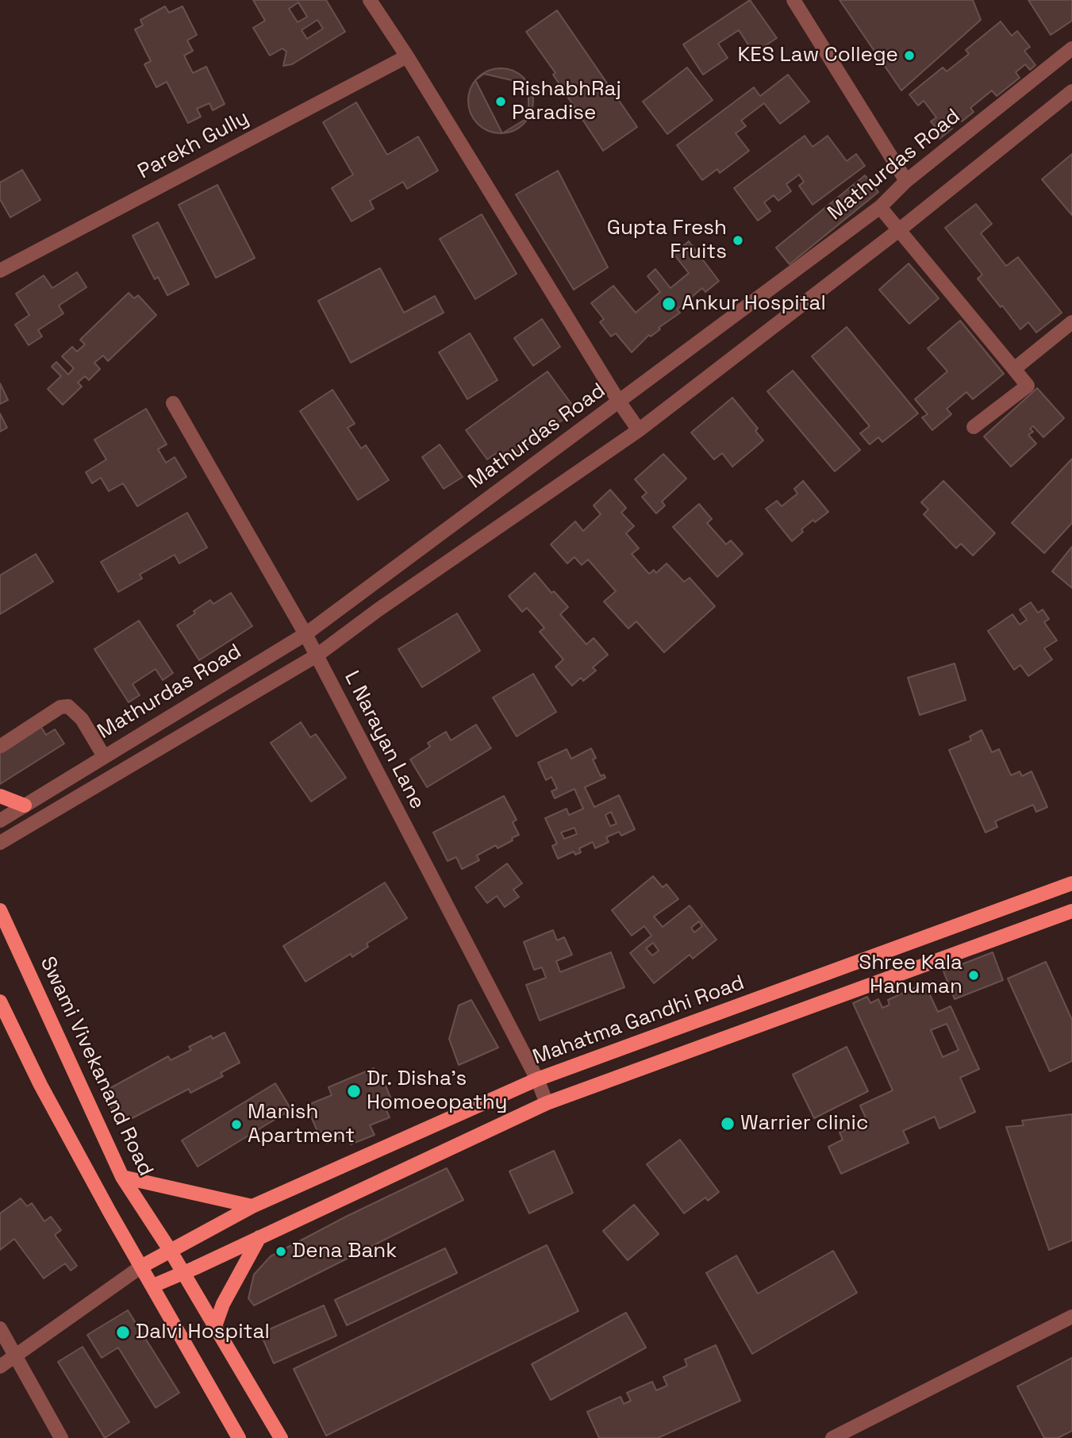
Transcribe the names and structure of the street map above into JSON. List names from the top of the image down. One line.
{"streets":{"main road":["Mahatma Gandhi Road","Swami Vivekanand Road"],"street":["Parekh Gully","Mathurdas Road","L Narayan Lane"]},"crossings":[["Mathurdas Road","L Narayan Lane"],["L Narayan Lane","Mahatma Gandhi Road"],["Mahatma Gandhi Road","Swami Vivekanand Road"]],"places":["KES Law College","RishabhRaj Paradise","Gupta Fresh Fruits","Ankur Hospital","Shree Kala Hanuman","Dr. Disha's Homoeopathy","Warrier clinic","Manish Apartment","Dena Bank","Dalvi Hospital"]}
